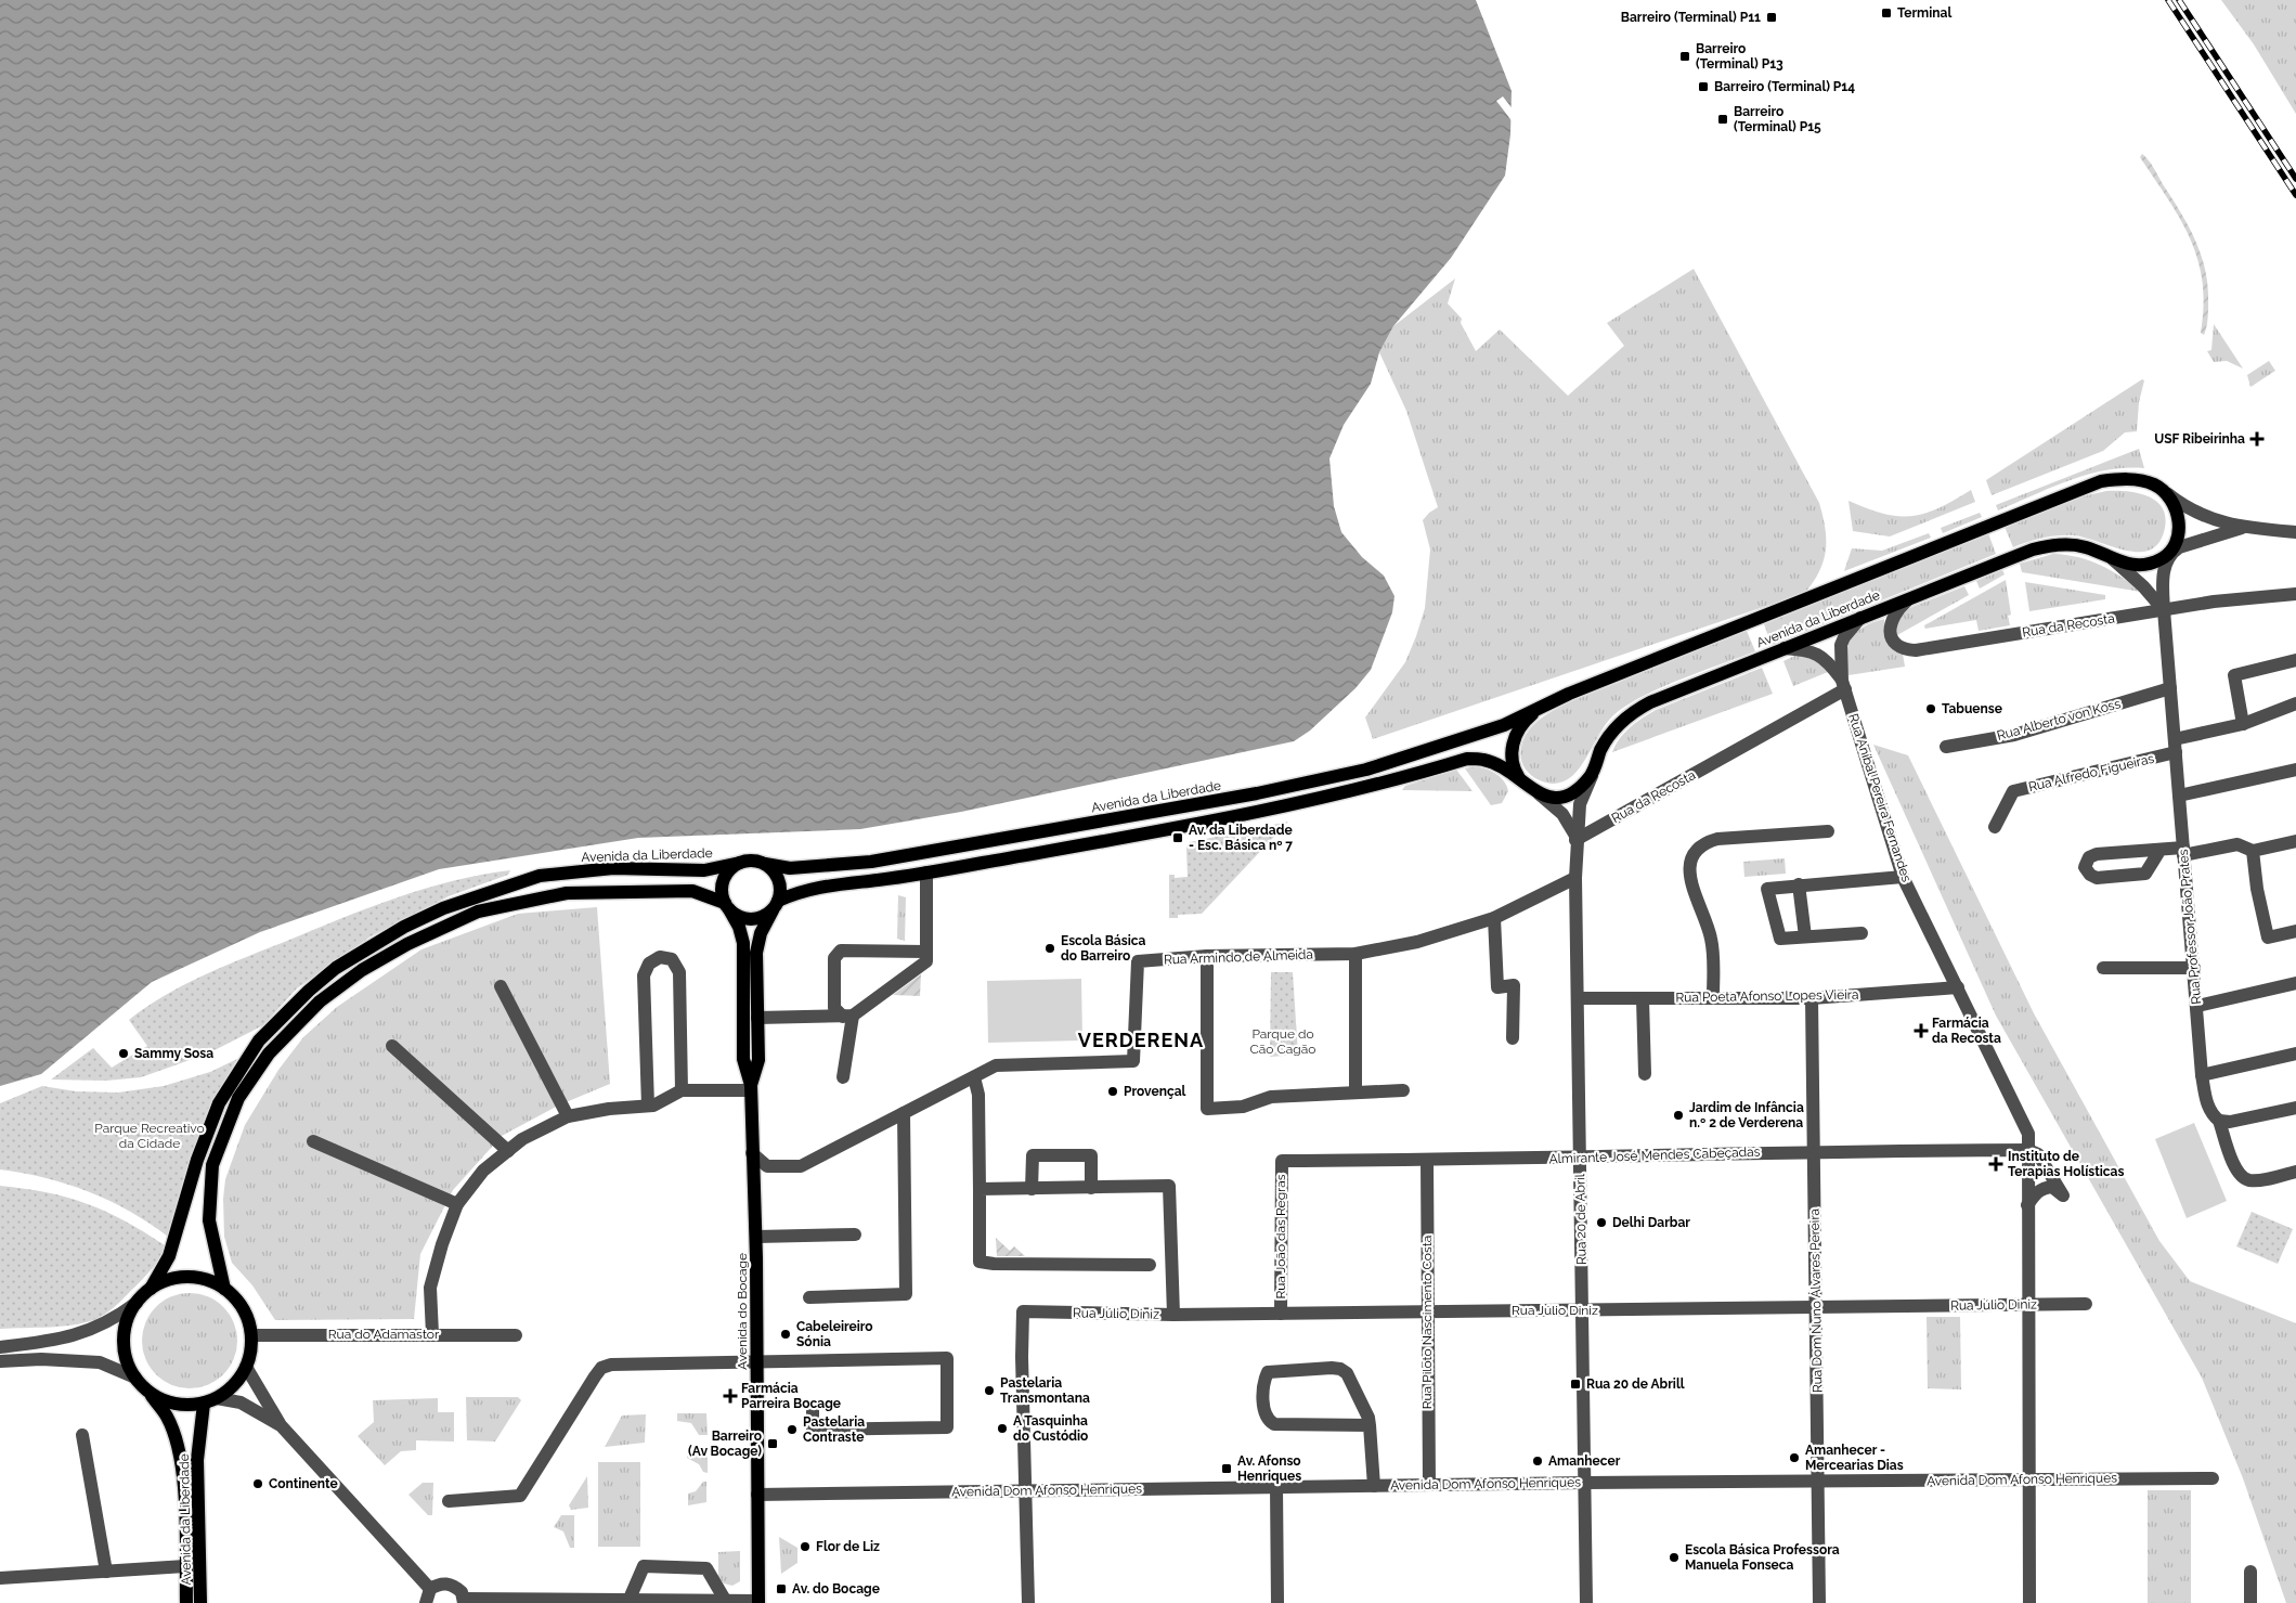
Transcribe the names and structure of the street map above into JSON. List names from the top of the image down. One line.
{"streets":{"main road":["Avenida da Liberdade","Avenida do Bocage"],"street":["Rua da Recosta","Rua Alberto von Koss","Rua Alfredo Figueiras","Rua Aníbal Pereira Fernandes","Rua Professor João Prates","Rua Armindo de Almeida","Rua Poeta Afonso Lopes Vieira","Almirante José Mendes Cabeçadas","Rua 20 de Abril","Rua João das Regras","Rua Dom Nuno Álvares Pereira","Rua Júlio Diniz","Rua Piloto Nascimento Costa","Rua do Adamastor","Avenida Dom Afonso Henriques"]},"crossings":[["Avenida da Liberdade","Rua da Recosta"],["Avenida da Liberdade","Rua Professor João Prates"],["Avenida da Liberdade","Rua 20 de Abril"],["Avenida da Liberdade","Avenida do Bocage"],["Avenida da Liberdade","Rua do Adamastor"],["Rua da Recosta","Rua Aníbal Pereira Fernandes"],["Rua da Recosta","Rua Professor João Prates"],["Rua da Recosta","Rua 20 de Abril"],["Rua Alberto von Koss","Rua Professor João Prates"],["Rua Alfredo Figueiras","Rua Professor João Prates"],["Rua Aníbal Pereira Fernandes","Rua Poeta Afonso Lopes Vieira"],["Rua Aníbal Pereira Fernandes","Almirante José Mendes Cabeçadas"],["Rua Aníbal Pereira Fernandes","Rua Júlio Diniz"],["Rua Aníbal Pereira Fernandes","Avenida Dom Afonso Henriques"],["Rua Armindo de Almeida","Rua 20 de Abril"],["Rua Armindo de Almeida","Avenida do Bocage"],["Rua Poeta Afonso Lopes Vieira","Rua 20 de Abril"],["Rua Poeta Afonso Lopes Vieira","Rua Dom Nuno Álvares Pereira"],["Almirante José Mendes Cabeçadas","Rua 20 de Abril"],["Almirante José Mendes Cabeçadas","Rua João das Regras"],["Almirante José Mendes Cabeçadas","Rua Dom Nuno Álvares Pereira"],["Almirante José Mendes Cabeçadas","Rua Piloto Nascimento Costa"],["Rua 20 de Abril","Rua Júlio Diniz"],["Rua 20 de Abril","Avenida Dom Afonso Henriques"],["Rua João das Regras","Rua Júlio Diniz"],["Rua Dom Nuno Álvares Pereira","Rua Júlio Diniz"],["Rua Dom Nuno Álvares Pereira","Avenida Dom Afonso Henriques"],["Rua Júlio Diniz","Rua Piloto Nascimento Costa"],["Rua Júlio Diniz","Avenida Dom Afonso Henriques"],["Avenida do Bocage","Avenida Dom Afonso Henriques"],["Rua Piloto Nascimento Costa","Avenida Dom Afonso Henriques"]],"districts":["VERDERENA"],"parks":["Parque do Cão Cagão","Parque Recreativo da Cidade"],"places":{"transit":["Terminal","Barreiro (Terminal) P11","Barreiro (Terminal) P13","Barreiro (Terminal) P14","Barreiro (Terminal) P15","Av. da Liberdade - Esc. Básica nº 7","Rua 20 de Abrill","Barreiro (Av Bocage)","Av. Afonso Henriques","Av. do Bocage"],"health":["USF Ribeirinha","Farmácia da Recosta","Instituto de Terapias Holísticas","Farmácia Parreira Bocage"],"other":["Tabuense","Escola Básica do Barreiro","Sammy Sosa","Provençal","Jardim de Infância n.º 2 de Verderena","Delhi Darbar","Cabeleireiro Sónia","Pastelaria Transmontana","A Tasquinha do Custódio","Pastelaria Contraste","Amanhecer - Mercearias Dias","Amanhecer","Continente","Flor de Liz","Escola Básica Professora Manuela Fonseca"]}}
